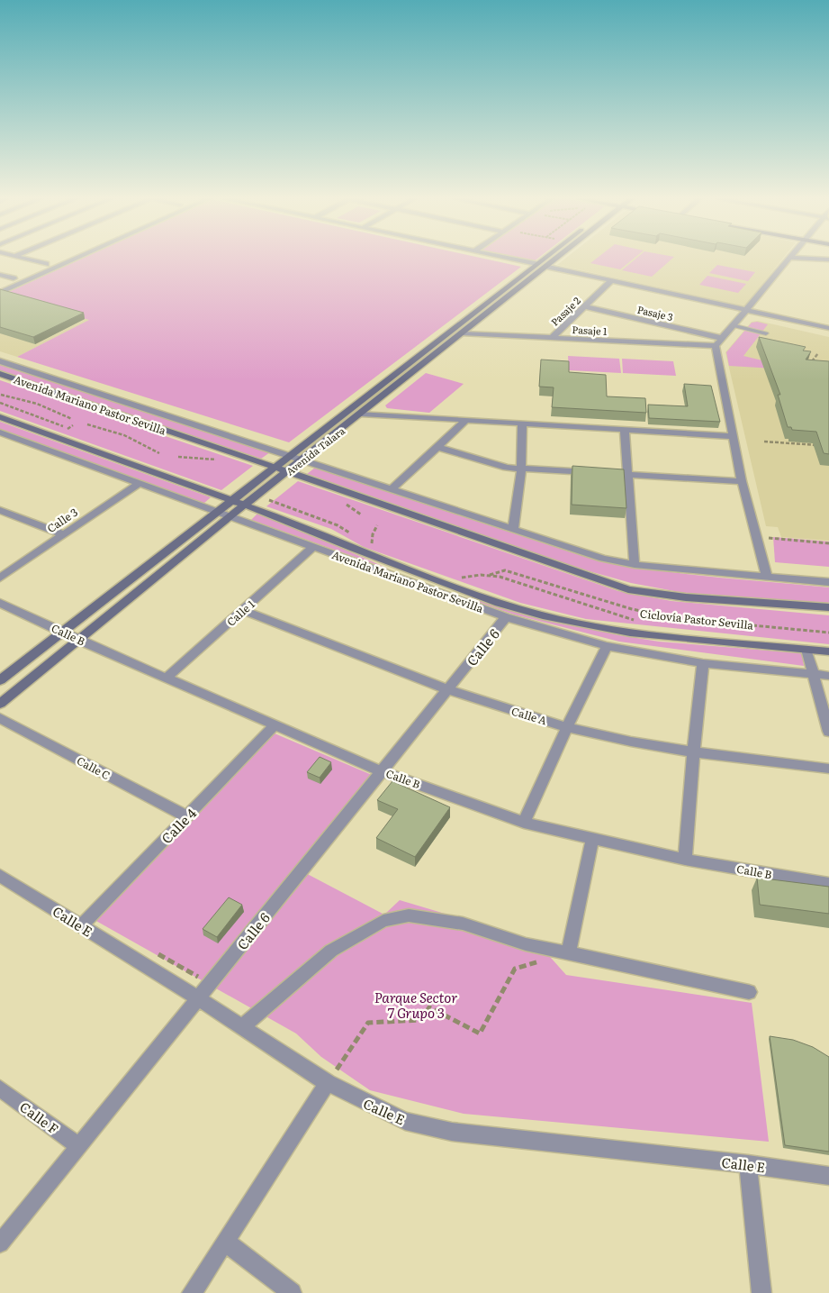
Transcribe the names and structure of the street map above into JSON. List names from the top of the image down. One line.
{"streets":{"street":["Pasaje 2","Pasaje 3","Pasaje 1","Avenida Mariano Pastor Sevilla","Avenida Talara","Calle 3","Calle 1","Calle B","Calle 6","Calle A","Calle C","Calle 4","Calle E","Calle F"],"path":["Ciclovía Pastor Sevilla"]},"crossings":[["Pasaje 2","Pasaje 3"],["Pasaje 2","Pasaje 1"],["Pasaje 1","Avenida Talara"],["Avenida Mariano Pastor Sevilla","Avenida Talara"],["Avenida Mariano Pastor Sevilla","Calle 3"],["Avenida Mariano Pastor Sevilla","Calle 1"],["Avenida Mariano Pastor Sevilla","Calle 6"],["Avenida Talara","Calle B"],["Calle 1","Calle B"],["Calle 1","Calle A"],["Calle B","Calle 6"],["Calle B","Calle 4"],["Calle 6","Calle A"],["Calle 6","Calle E"],["Calle 6","Calle F"],["Calle C","Calle 4"],["Calle 4","Calle E"]],"parks":["Parque Sector 7 Grupo 3"]}
